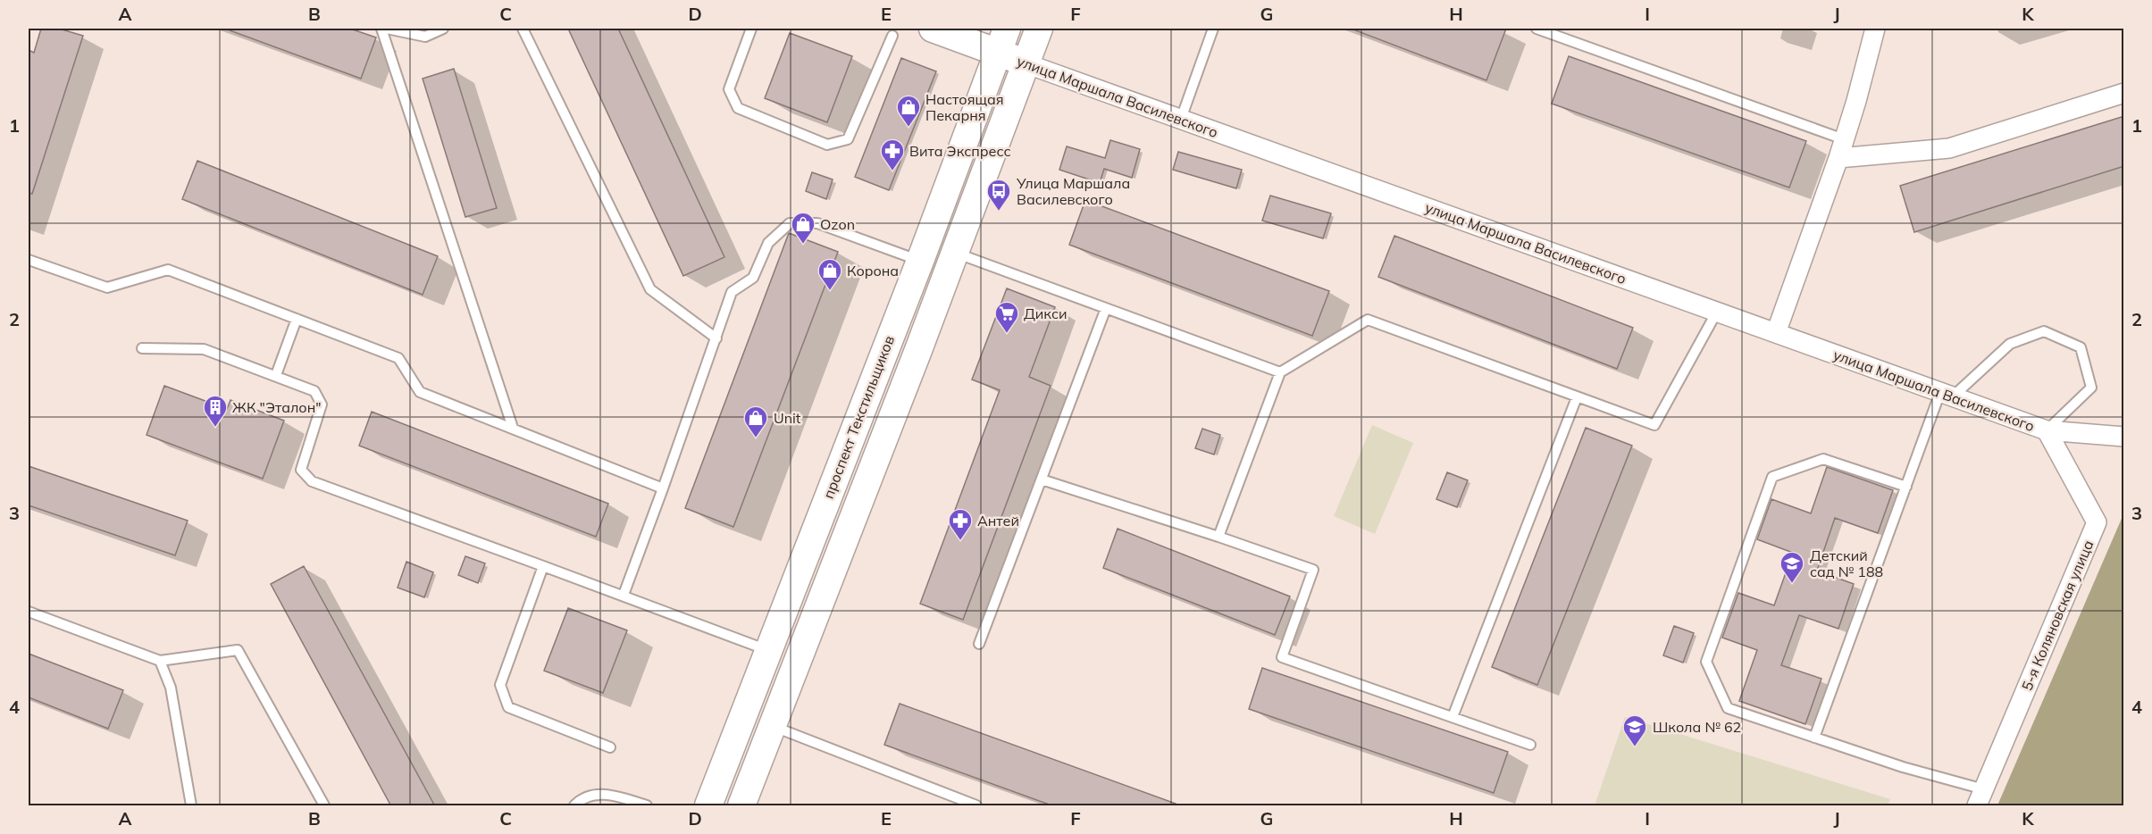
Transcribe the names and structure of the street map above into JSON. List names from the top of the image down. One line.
{"streets":{"main road":["улица Маршала Василевского","проспект Текстильщиков"],"street":["5-я Коляновская улица"]},"crossings":[["улица Маршала Василевского","проспект Текстильщиков"],["улица Маршала Василевского","5-я Коляновская улица"]],"places":{"shop":["Настоящая Пекарня","Ozon","Корона","Unit"],"pharmacy":["Вита Экспресс","Антей"],"bus stop":["Улица Маршала Василевского"],"supermarket":["Дикси"],"building":["ЖК \"Эталон\""],"school or university":["Детский сад № 188","Школа № 62"]},"grid":{"columns":["A","B","C","D","E","F","G","H","I","J","K"],"rows":["1","2","3","4"]}}
